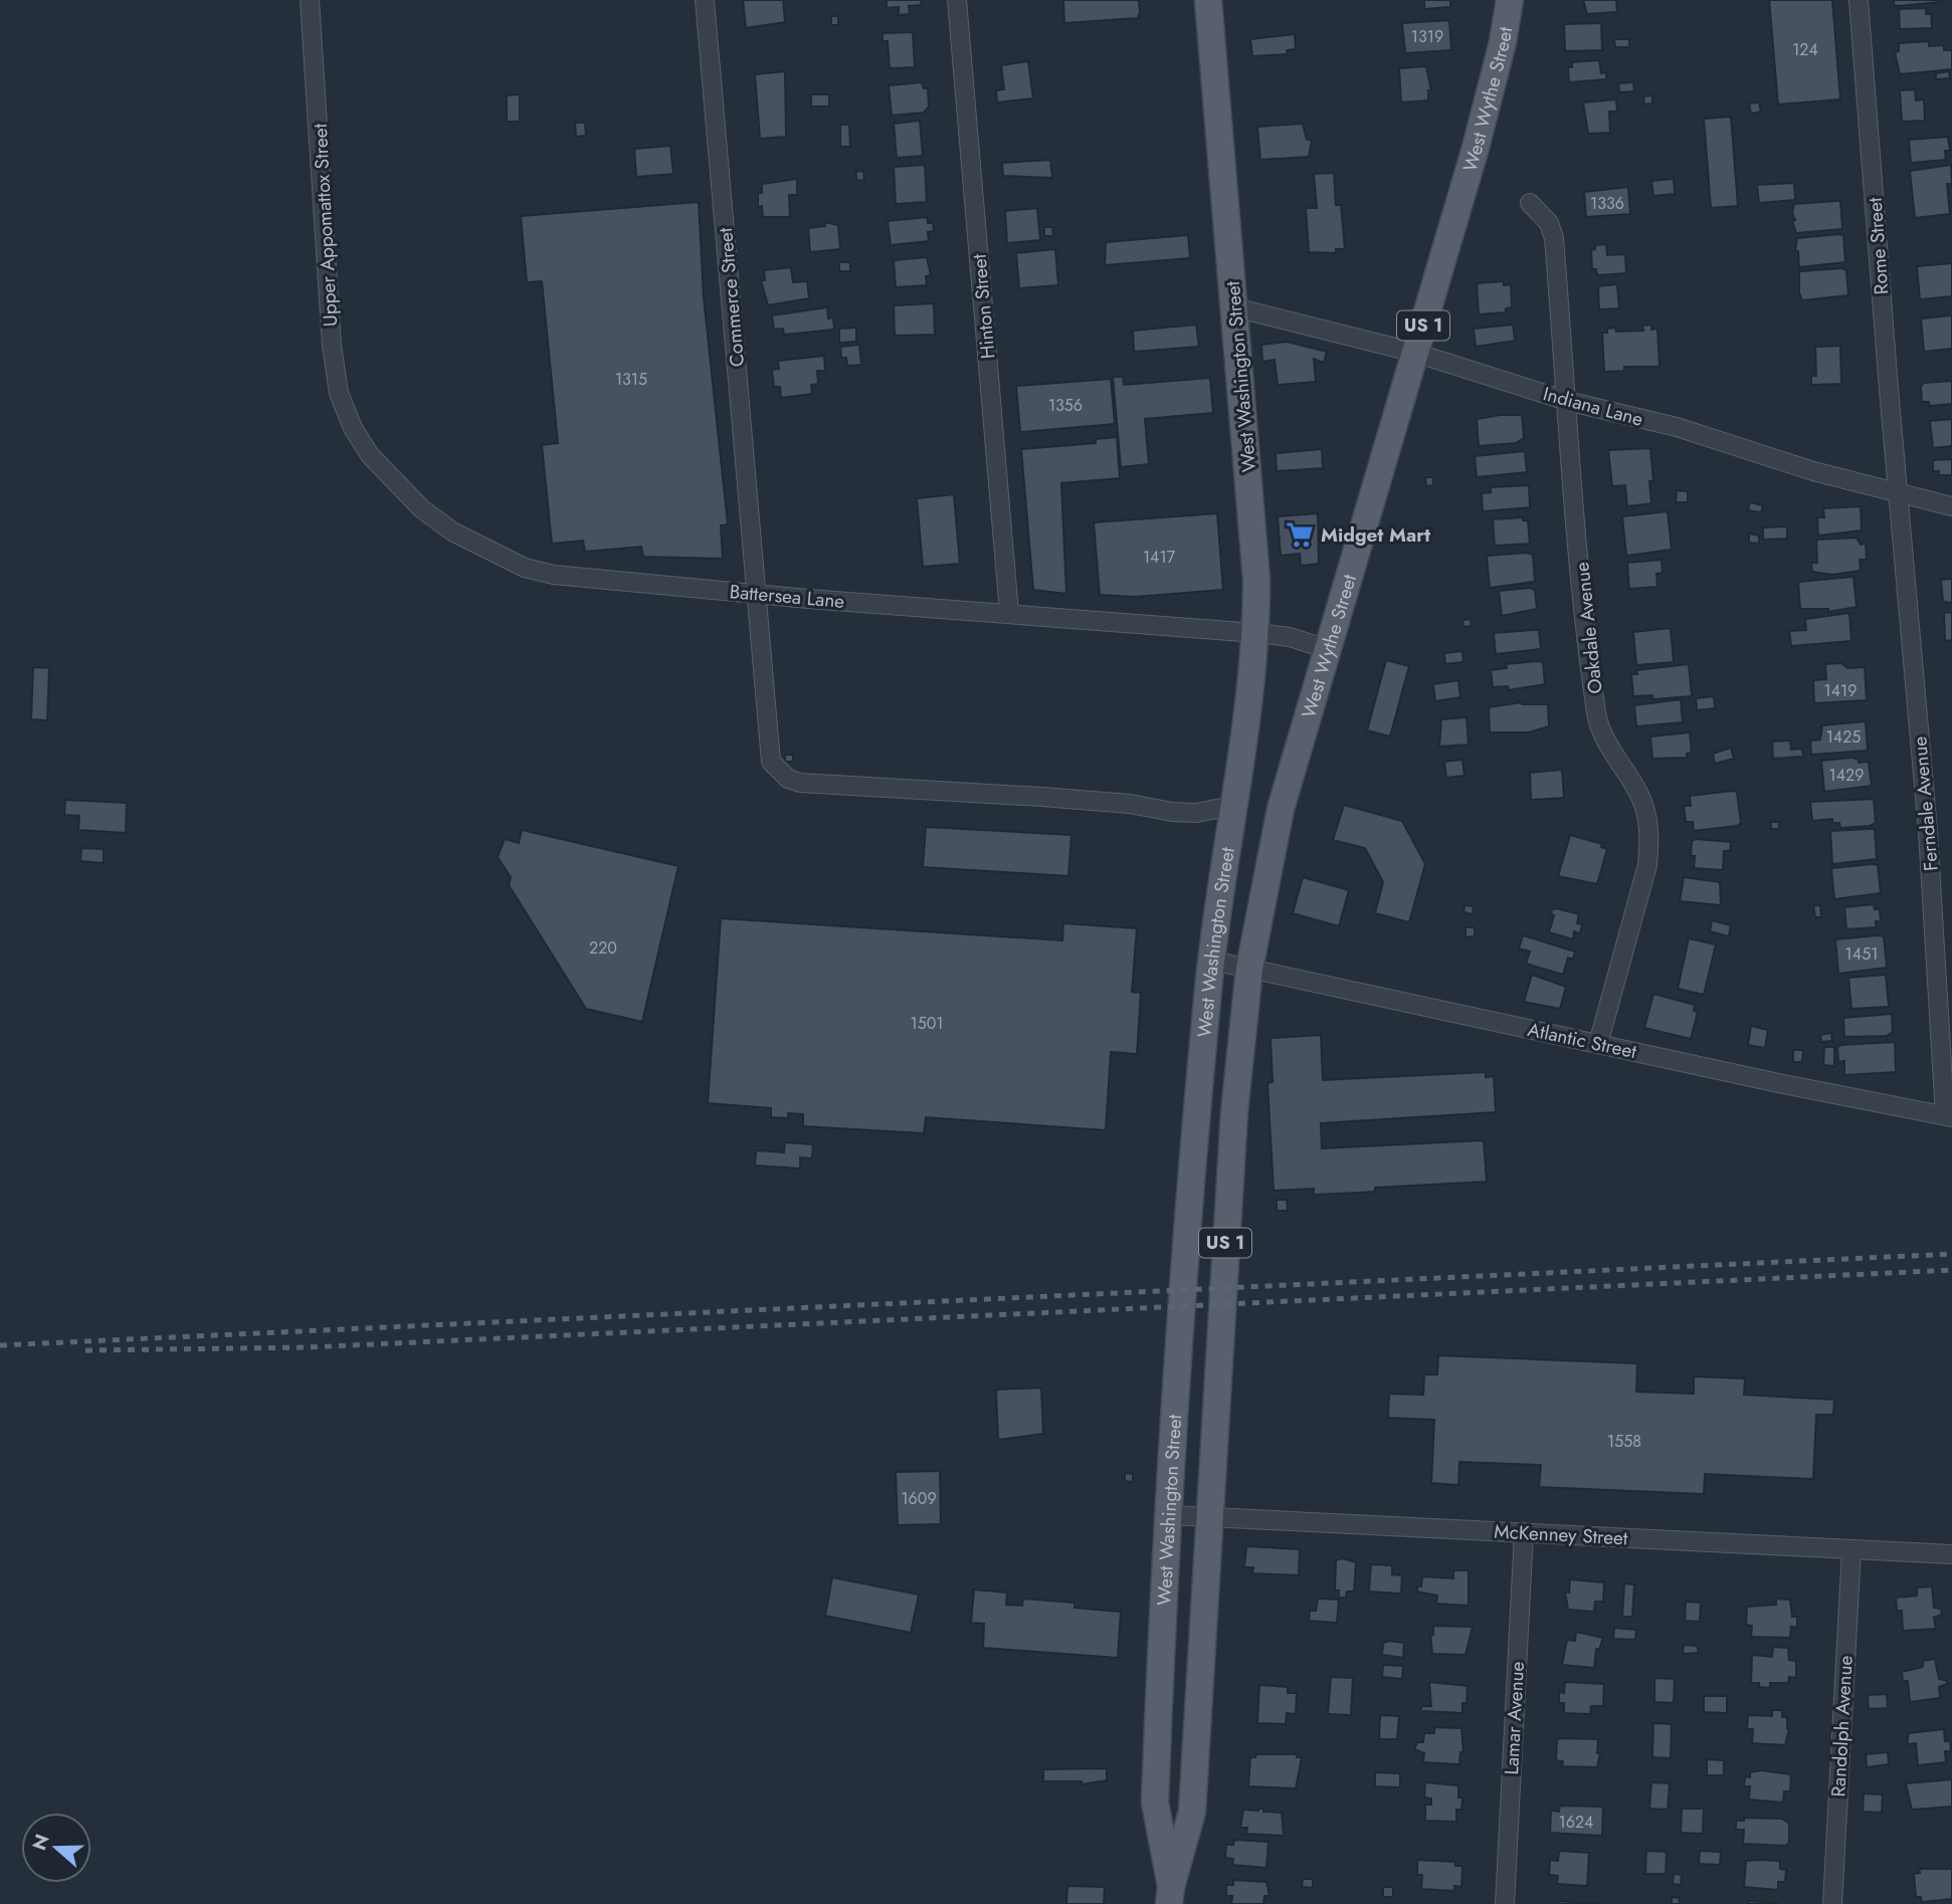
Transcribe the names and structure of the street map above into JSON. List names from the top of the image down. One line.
{"streets":{"main road":["West Wythe Street","US 1","West Washington Street"],"street":["Upper Appomattox Street","Rome Street","Commerce Street","Hinton Street","Indiana Lane","Battersea Lane","Oakdale Avenue","Ferndale Avenue","Atlantic Street","McKenney Street","Lamar Avenue","Randolph Avenue"]},"crossings":[["West Wythe Street","West Washington Street"],["West Wythe Street","Indiana Lane"],["West Wythe Street","Battersea Lane"],["West Wythe Street","Atlantic Street"],["Upper Appomattox Street","Battersea Lane"],["Rome Street","Indiana Lane"],["Rome Street","Ferndale Avenue"],["Commerce Street","West Washington Street"],["Commerce Street","Battersea Lane"],["Hinton Street","Battersea Lane"],["West Washington Street","Indiana Lane"],["West Washington Street","Battersea Lane"],["West Washington Street","Atlantic Street"],["West Washington Street","McKenney Street"],["Indiana Lane","Oakdale Avenue"],["Indiana Lane","Ferndale Avenue"],["Oakdale Avenue","Atlantic Street"],["Ferndale Avenue","Atlantic Street"],["McKenney Street","Lamar Avenue"],["McKenney Street","Randolph Avenue"]],"places":{"supermarket":["Midget Mart"]},"house_numbers":["1319","124","1336","1315","1356","1417","1419","1425","1429","220","1451","1501","1558","1609","1624"],"north":"left"}
